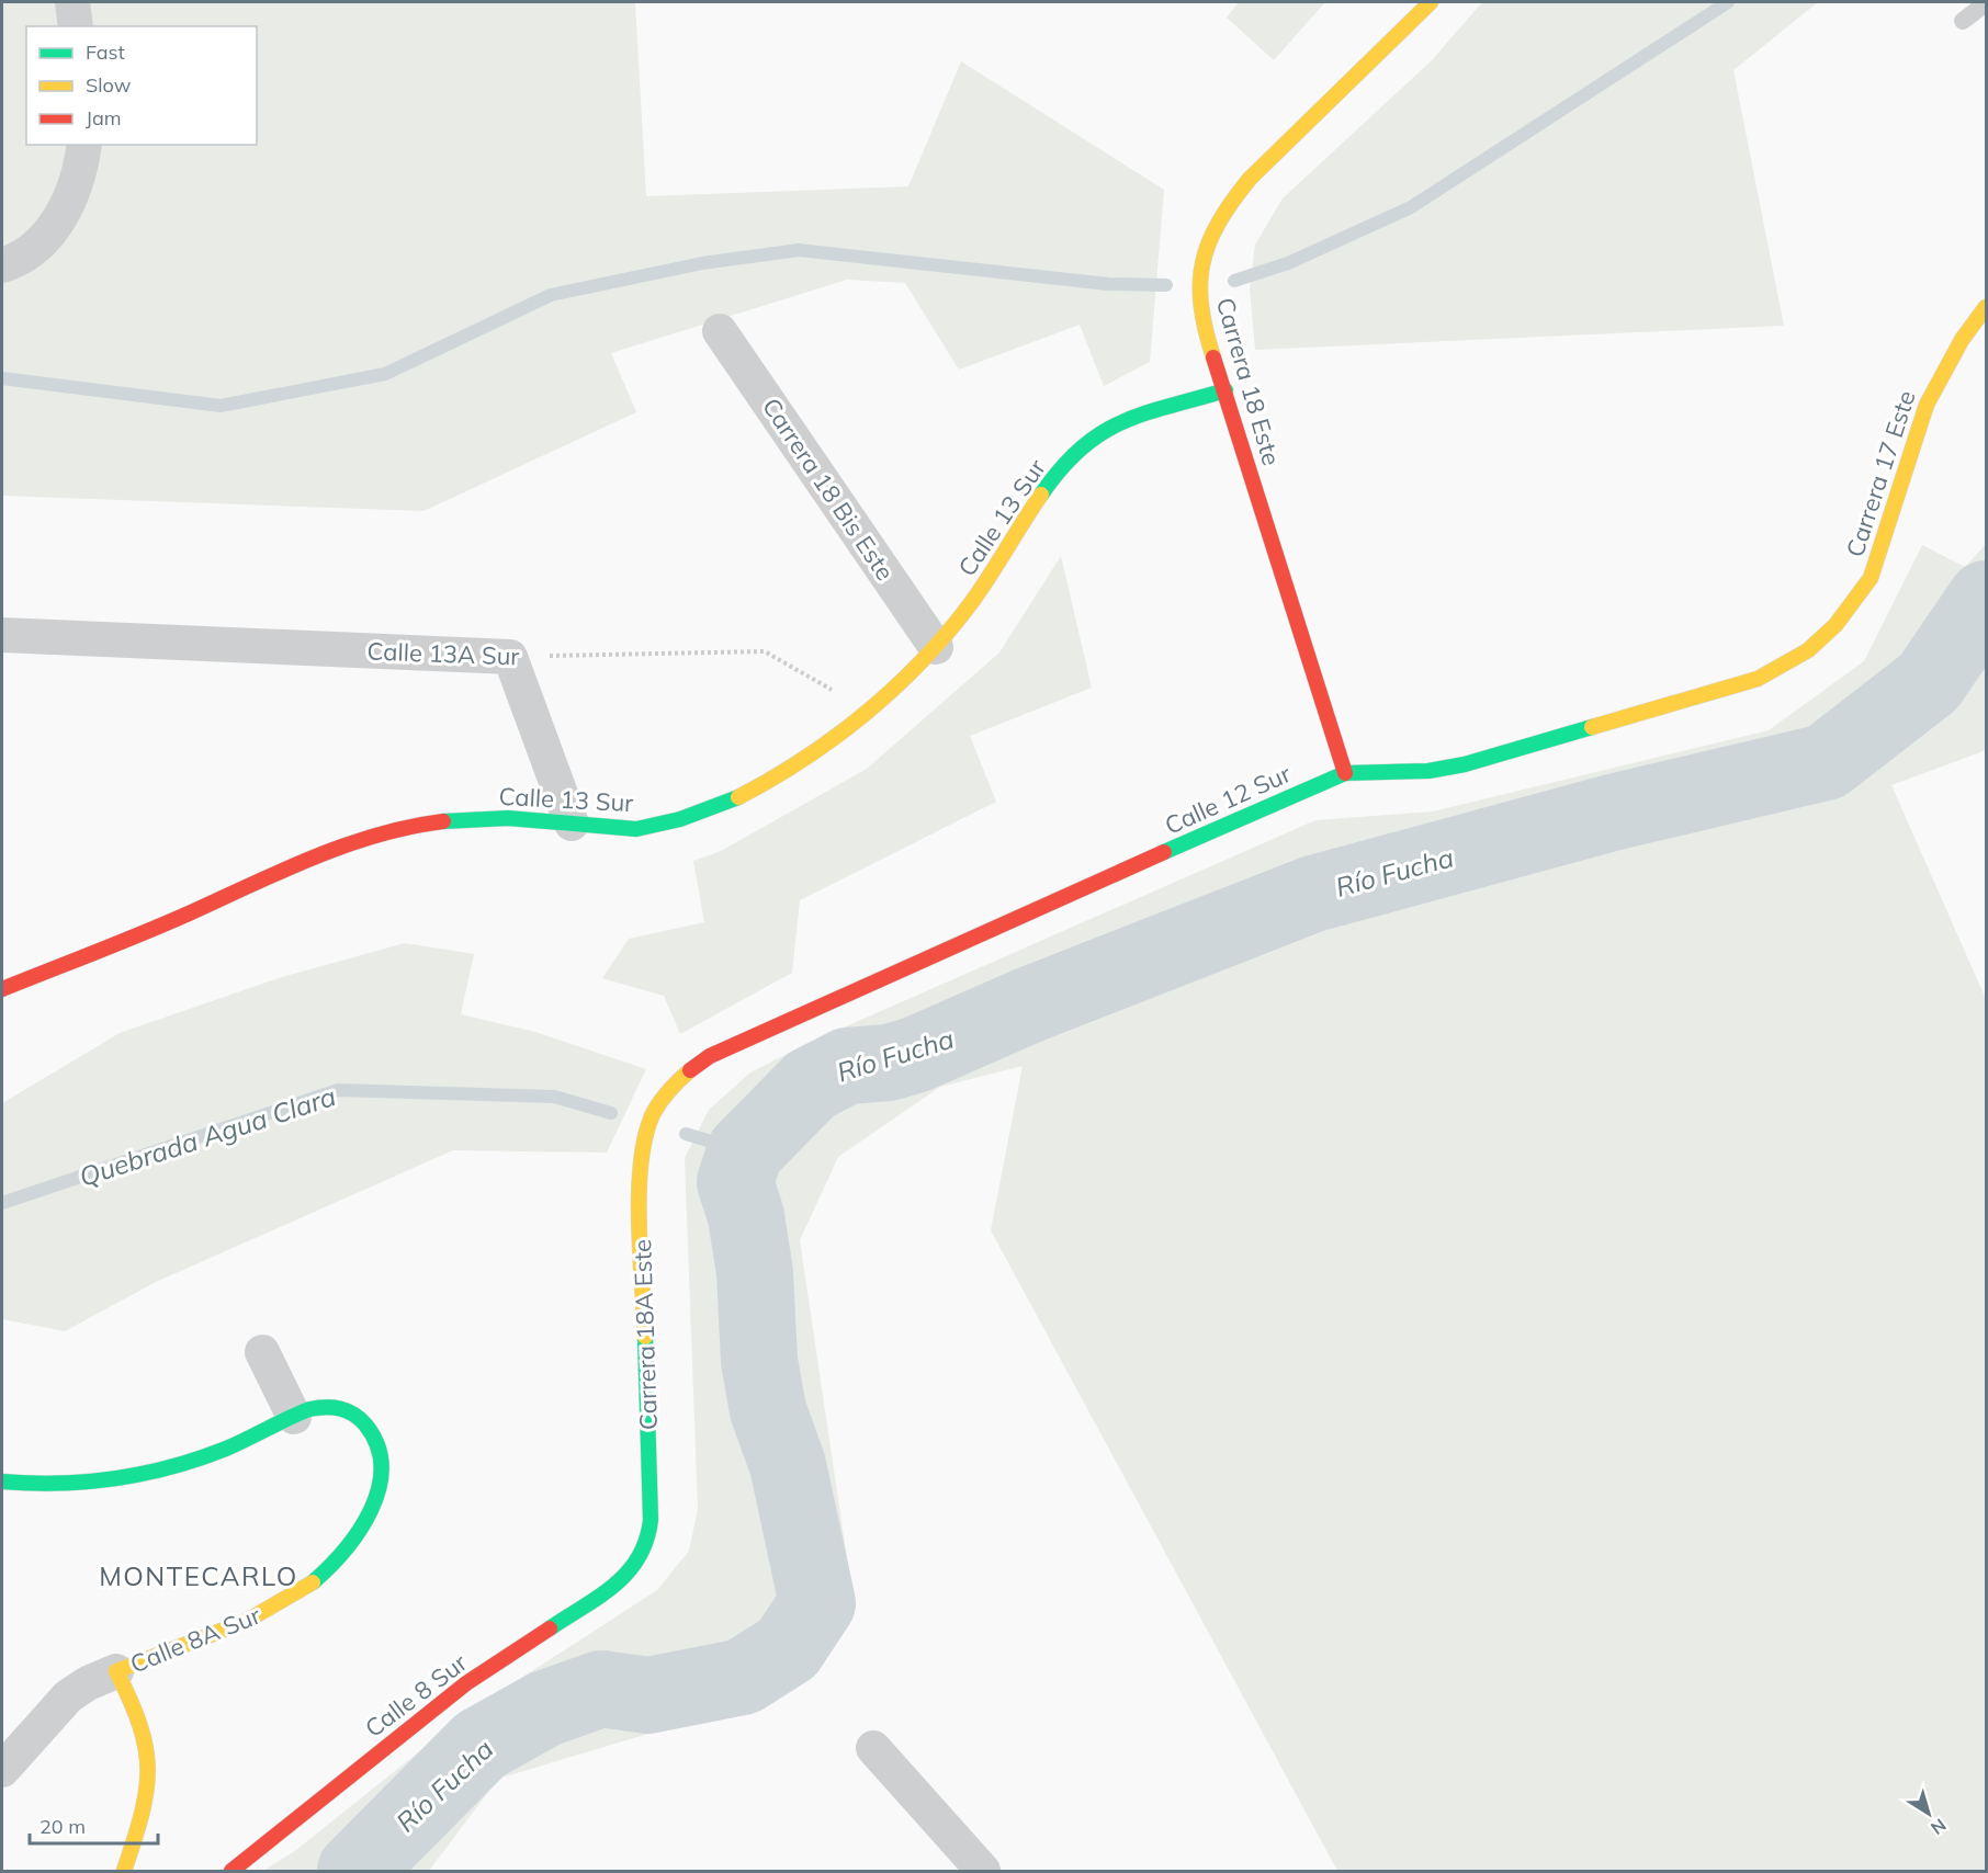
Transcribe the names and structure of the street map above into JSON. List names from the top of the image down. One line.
{"streets":{"street":["Carrera 18 Este","Carrera 17 Este","Carrera 18 Bis Este","Calle 13 Sur","Calle 13A Sur","Calle 12 Sur","Carrera 18A Este","Calle 8A Sur","Calle 8 Sur"]},"crossings":[["Carrera 18 Este","Calle 13 Sur"],["Carrera 18 Este","Calle 12 Sur"],["Carrera 17 Este","Calle 12 Sur"],["Carrera 18 Bis Este","Calle 13 Sur"],["Calle 13 Sur","Calle 13A Sur"],["Calle 12 Sur","Carrera 18A Este"],["Carrera 18A Este","Calle 8 Sur"]],"districts":["MONTECARLO"],"water":["Río Fucha","Quebrada Agua Clara"],"legend":["Fast","Slow","Jam"],"scale_bar":"20 m","north":"bottom right"}
